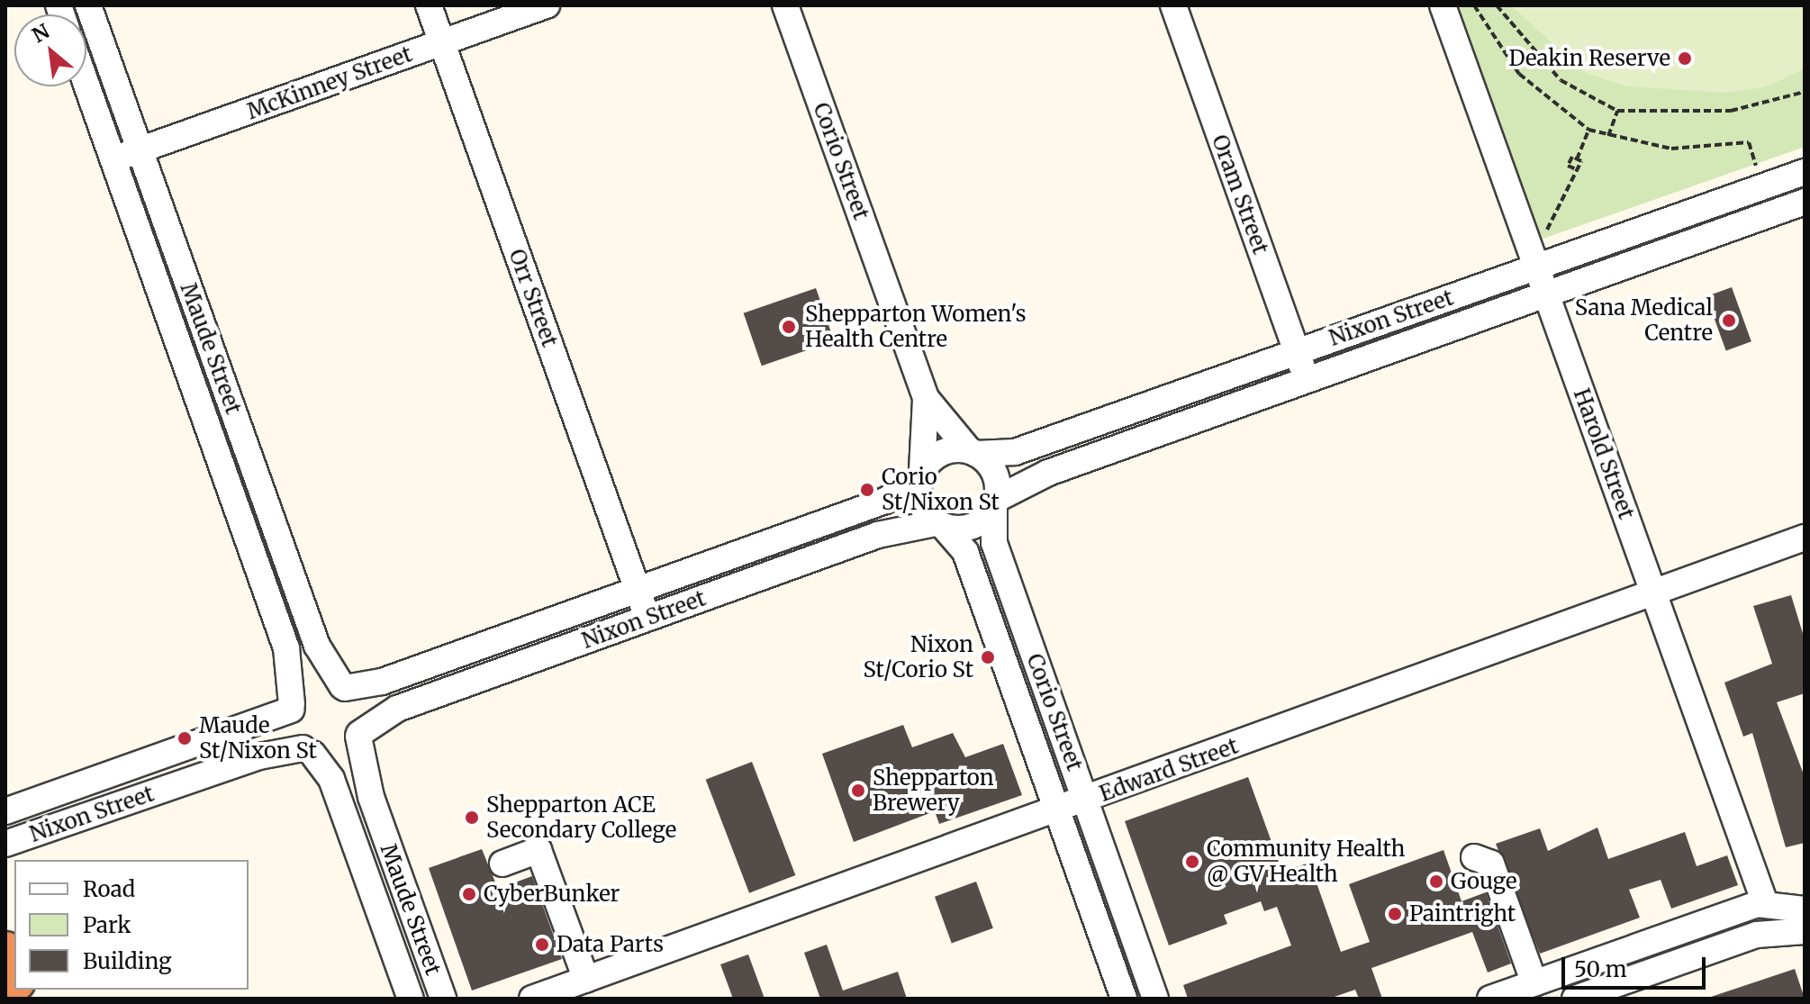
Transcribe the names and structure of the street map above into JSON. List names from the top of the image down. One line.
{"streets":{"street":["McKinney Street","Corio Street","Oram Street","Orr Street","Nixon Street","Maude Street","Harold Street","Edward Street"]},"crossings":[["McKinney Street","Orr Street"],["McKinney Street","Maude Street"],["Corio Street","Nixon Street"],["Corio Street","Edward Street"],["Oram Street","Nixon Street"],["Orr Street","Nixon Street"],["Nixon Street","Maude Street"],["Nixon Street","Harold Street"],["Harold Street","Edward Street"]],"places":["Deakin Reserve","Sana Medical Centre","Shepparton Women's Health Centre","Corio St/Nixon St","Nixon St/Corio St","Maude St/Nixon St","Shepparton Brewery","Shepparton ACE Secondary College","Community Health @ GV Health","Gouge","CyberBunker","Paintright","Data Parts"],"legend":["Road","Park","Building"],"scale_bar":"50 m","north":"top left"}
